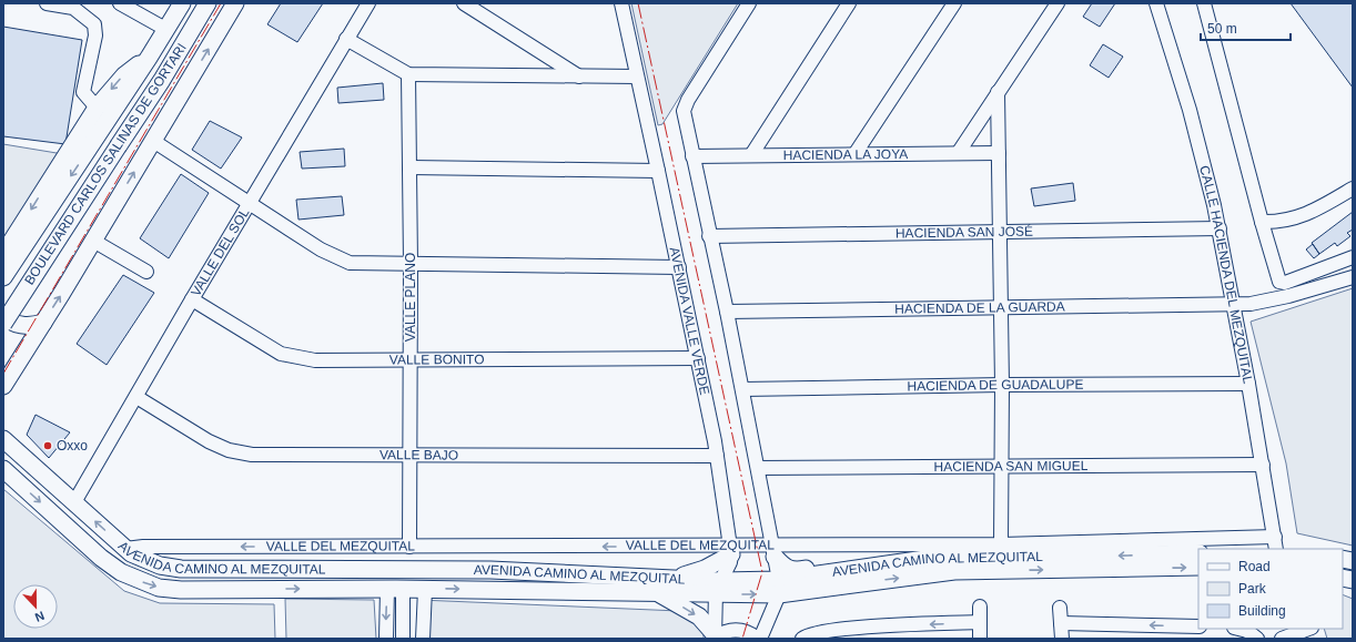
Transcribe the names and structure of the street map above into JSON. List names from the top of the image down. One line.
{"streets":{"main road":["BOULEVARD CARLOS SALINAS DE GORTARI","AVENIDA CAMINO AL MEZQUITAL"],"street":["HACIENDA LA JOYA","HACIENDA SAN JOSÉ","VALLE DEL SOL","CALLE HACIENDA DEL MEZQUITAL","VALLE PLANO","HACIENDA DE LA GUARDA","AVENIDA VALLE VERDE","VALLE BONITO","HACIENDA DE GUADALUPE","VALLE BAJO","HACIENDA SAN MIGUEL","VALLE DEL MEZQUITAL"]},"crossings":[["HACIENDA SAN JOSÉ","CALLE HACIENDA DEL MEZQUITAL"],["VALLE DEL SOL","VALLE BONITO"],["VALLE DEL SOL","VALLE BAJO"],["VALLE DEL SOL","AVENIDA CAMINO AL MEZQUITAL"],["CALLE HACIENDA DEL MEZQUITAL","HACIENDA DE LA GUARDA"],["CALLE HACIENDA DEL MEZQUITAL","HACIENDA DE GUADALUPE"],["CALLE HACIENDA DEL MEZQUITAL","HACIENDA SAN MIGUEL"],["CALLE HACIENDA DEL MEZQUITAL","VALLE DEL MEZQUITAL"],["VALLE PLANO","VALLE BONITO"],["VALLE PLANO","VALLE BAJO"],["VALLE PLANO","VALLE DEL MEZQUITAL"],["AVENIDA VALLE VERDE","VALLE BONITO"],["AVENIDA VALLE VERDE","VALLE BAJO"],["AVENIDA VALLE VERDE","VALLE DEL MEZQUITAL"],["AVENIDA VALLE VERDE","AVENIDA CAMINO AL MEZQUITAL"],["VALLE DEL MEZQUITAL","AVENIDA CAMINO AL MEZQUITAL"]],"one_way":["VALLE DEL MEZQUITAL"],"places":["Oxxo"],"legend":["Road","Park","Building"],"scale_bar":"50 m","north":"bottom"}
